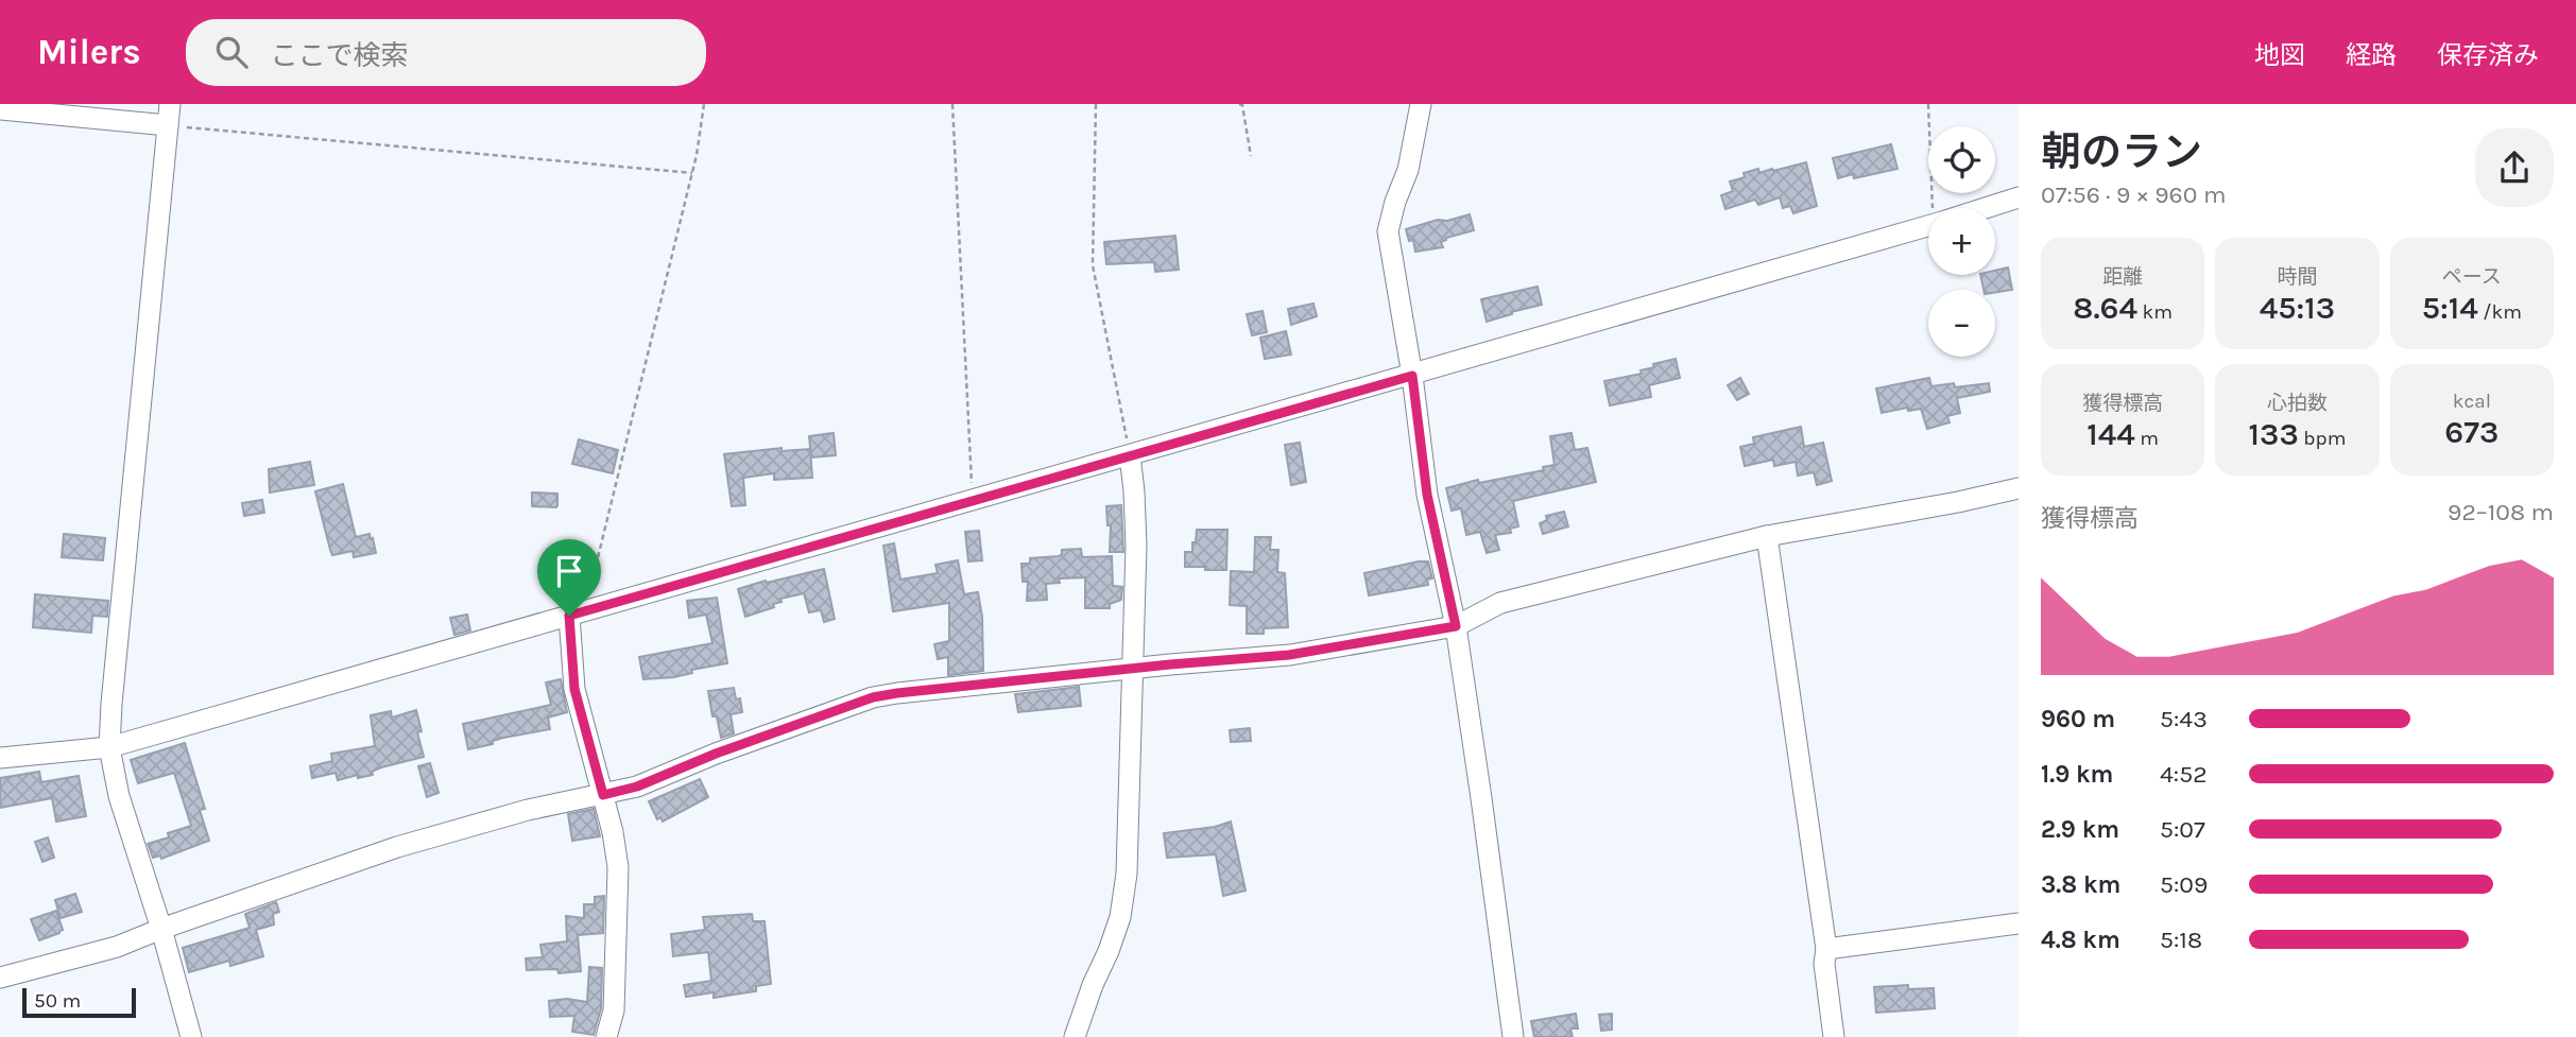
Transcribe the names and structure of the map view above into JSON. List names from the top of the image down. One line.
{"scale_bar":"50 m","page":{"header":"Milers","search":"ここで検索","nav":["地図","経路","保存済み"],"heading":["朝のラン","07:56 · 9 × 960 m"],"map_buttons":["+","−"],"stats":[["距離","8.64 km"],["時間","45:13"],["ペース","5:14 /km"],["獲得標高","144 m"],["心拍数","133 bpm"],["kcal","673"]],"chart":["獲得標高","92–108 m"],"list":[{"name":"960 m","note":"5:43"},{"name":"1.9 km","note":"4:52"},{"name":"2.9 km","note":"5:07"},{"name":"3.8 km","note":"5:09"},{"name":"4.8 km","note":"5:18"}],"scale":"50 m"}}
